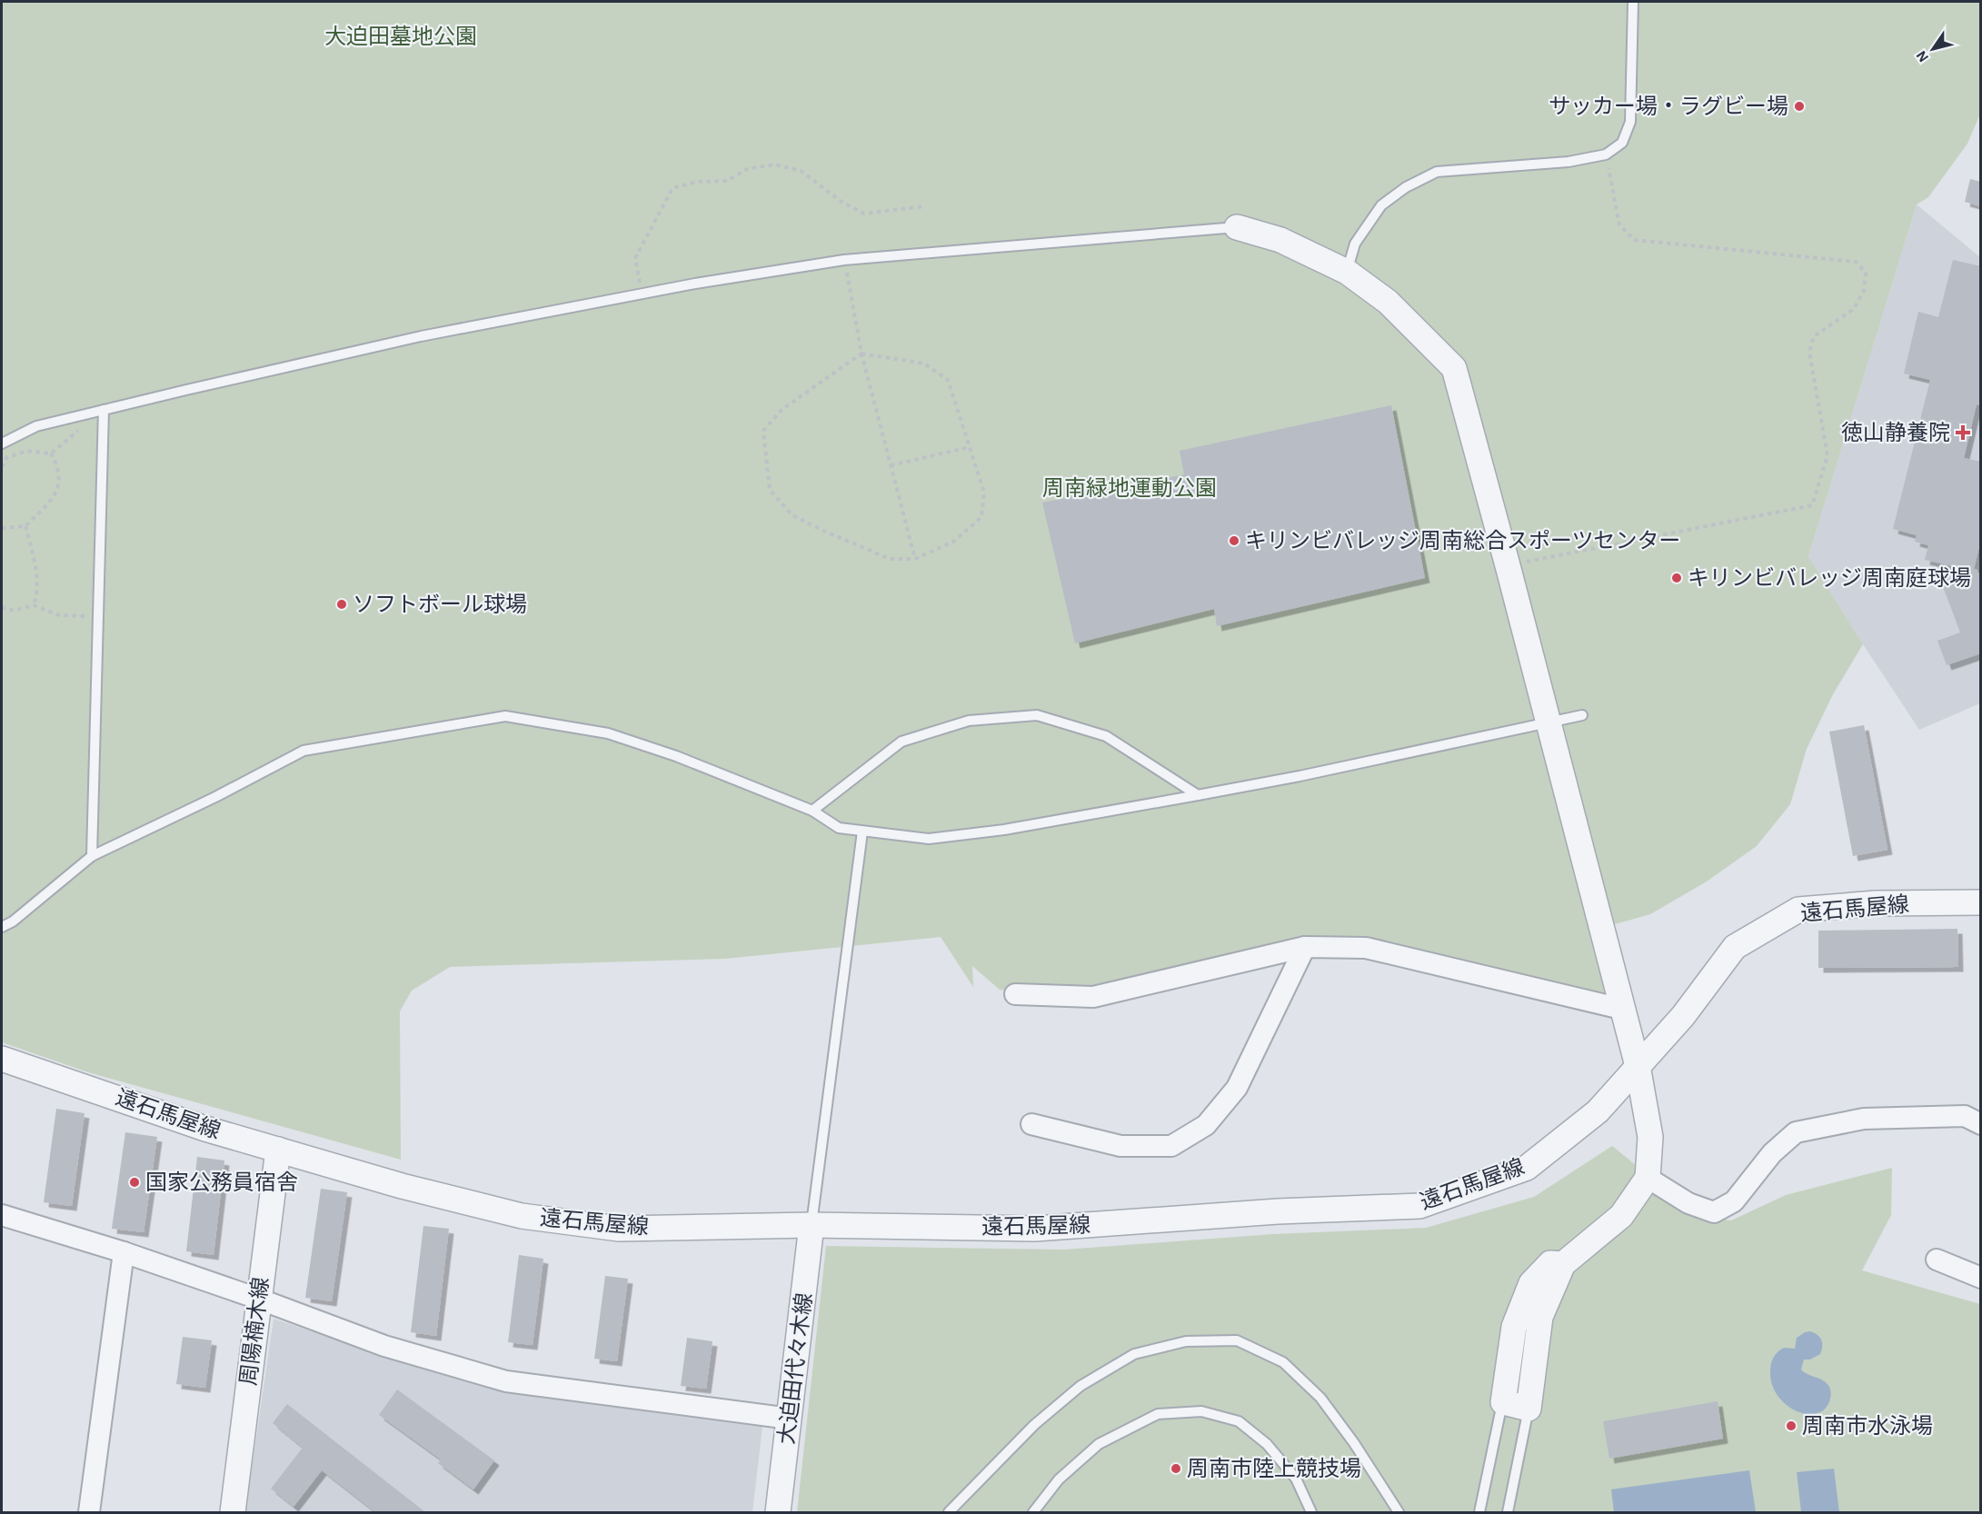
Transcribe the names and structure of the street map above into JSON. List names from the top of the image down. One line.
{"streets":{"street":["遠石馬屋線","周陽楠木線","大迫田代々木線"]},"crossings":[["遠石馬屋線","周陽楠木線"],["遠石馬屋線","大迫田代々木線"]],"parks":["大迫田墓地公園","周南緑地運動公園"],"places":{"other":["サッカー場・ラグビー場","キリンビバレッジ周南総合スポーツセンター","キリンビバレッジ周南庭球場","ソフトボール球場","国家公務員宿舎","周南市水泳場","周南市陸上競技場"],"health":["徳山静養院"]},"north":"bottom left"}
